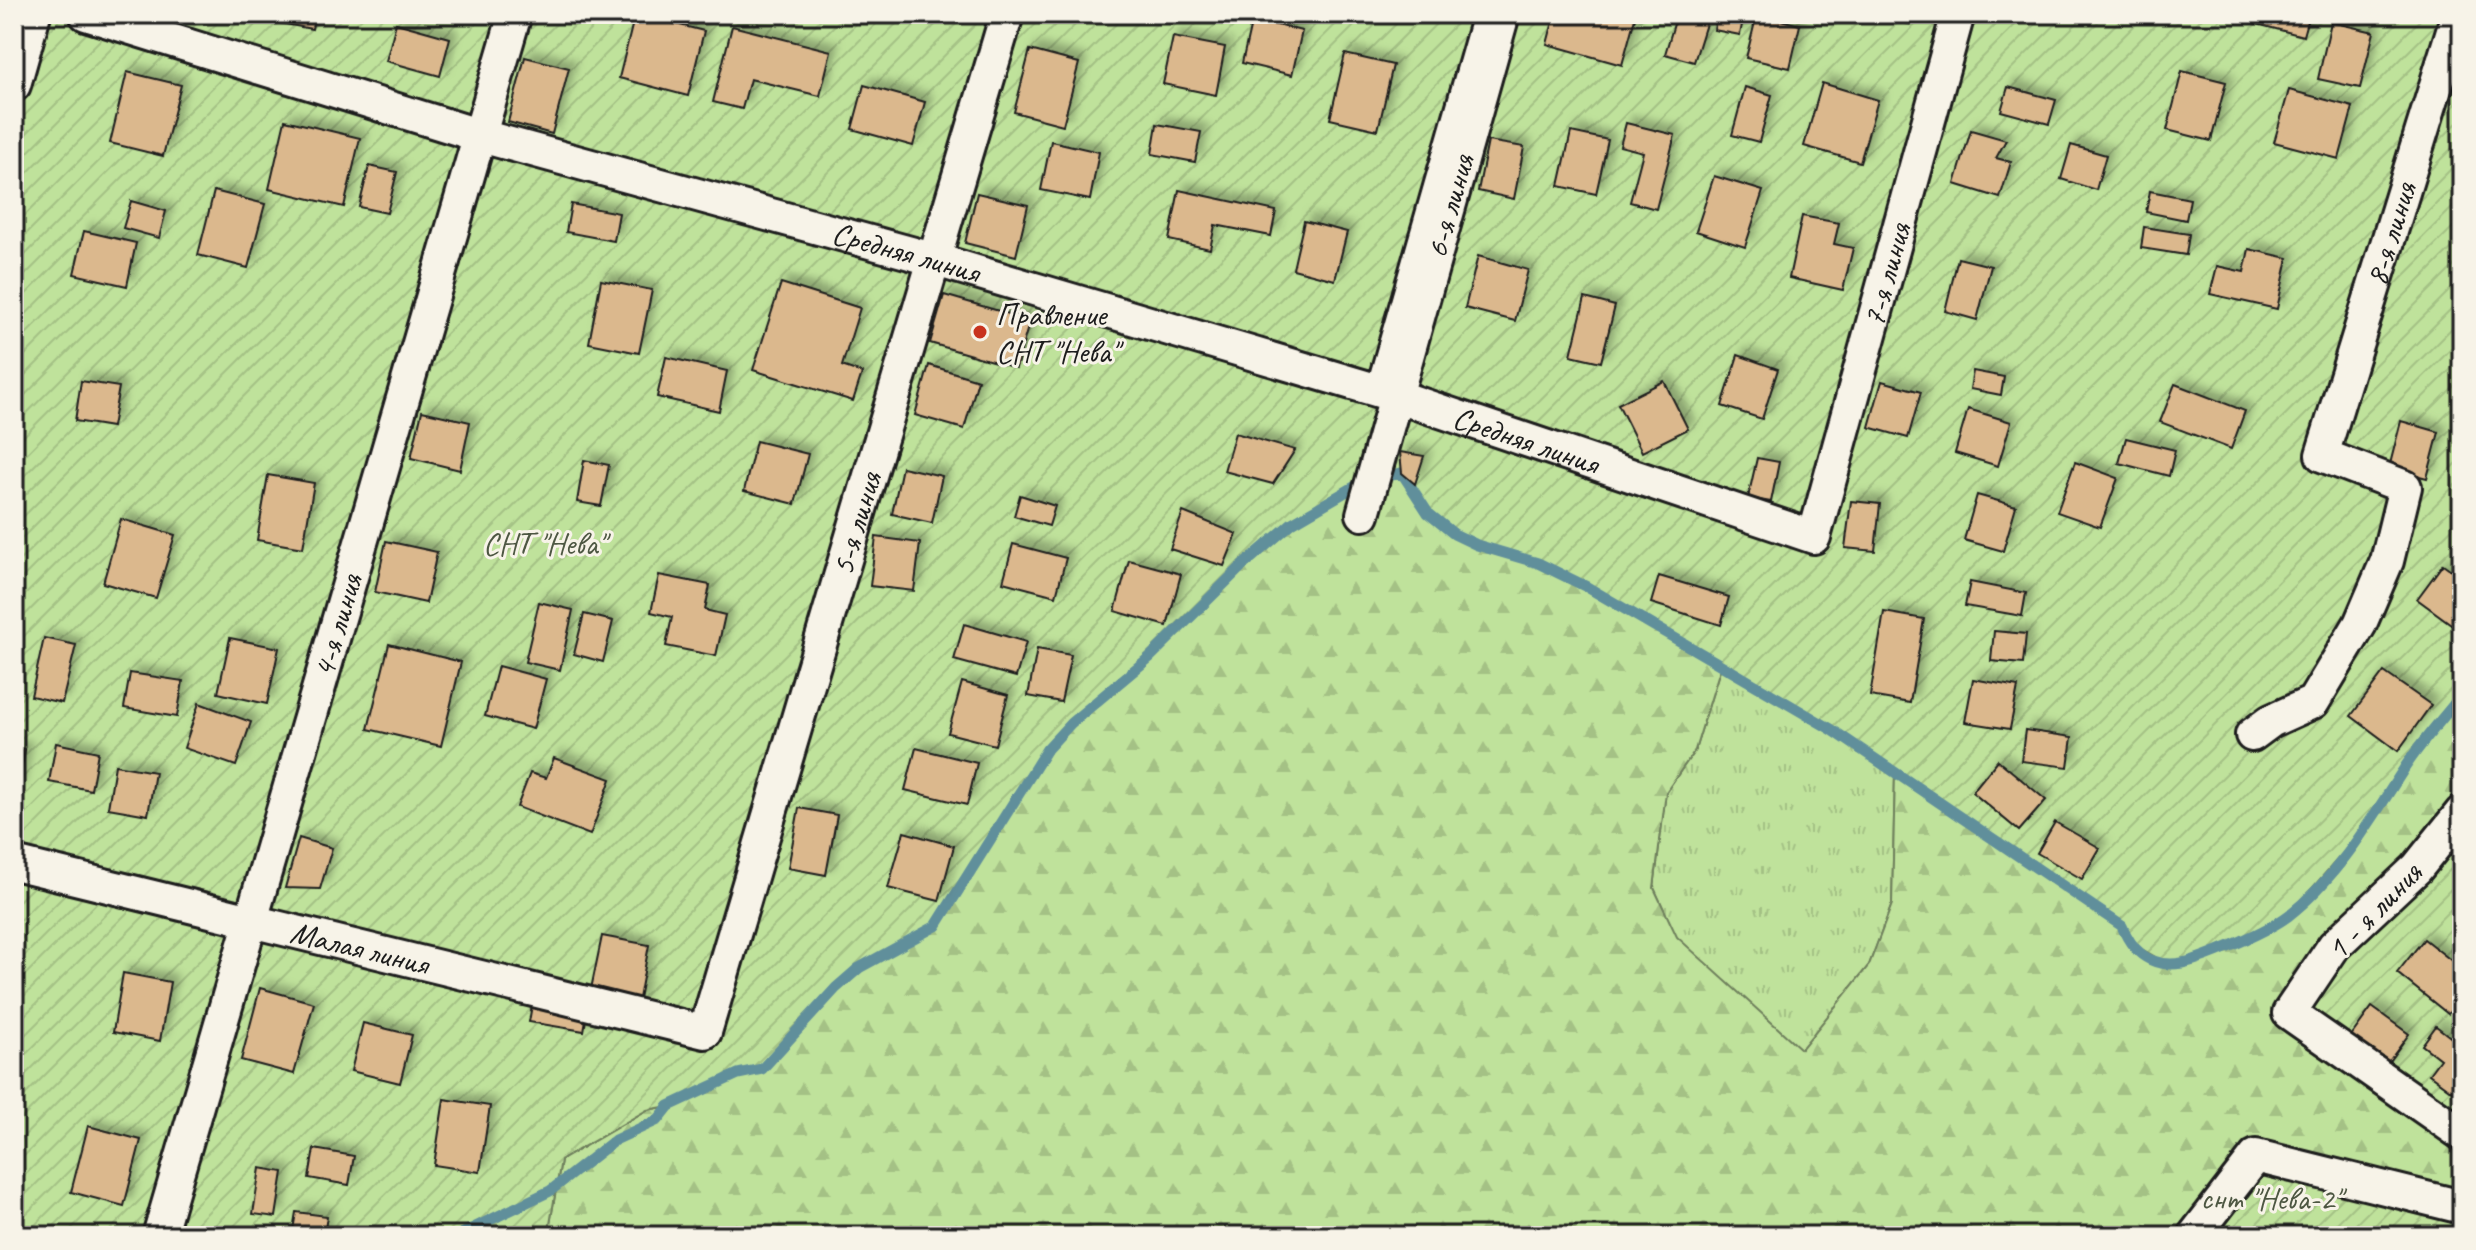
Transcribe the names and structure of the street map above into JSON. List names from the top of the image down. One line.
{"streets":{"street":["6-я линия","8-я линия","Средняя линия","7-я линия","5-я линия","4-я линия","1 - я линия","Малая линия"]},"crossings":[["6-я линия","Средняя линия"],["Средняя линия","7-я линия"],["Средняя линия","5-я линия"],["Средняя линия","4-я линия"],["5-я линия","Малая линия"],["4-я линия","Малая линия"]],"parks":["СНТ \"Нева\"","снт \"Нева-2\""],"places":["Правление СНТ \"Нева\""]}
